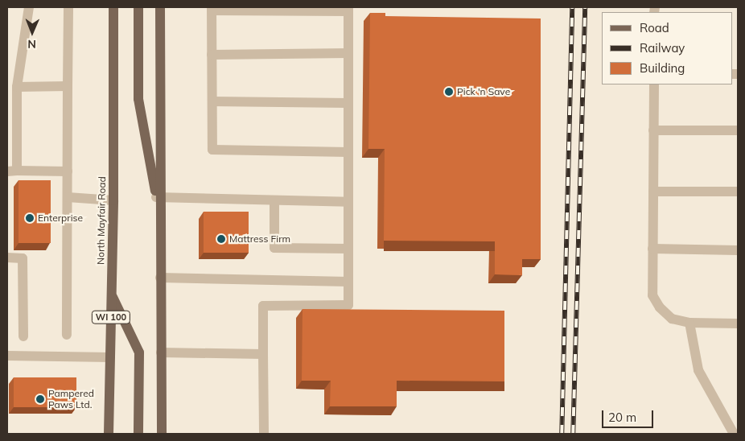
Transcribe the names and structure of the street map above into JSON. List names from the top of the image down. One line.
{"streets":{"main road":["North Mayfair Road","WI 100"]},"places":["Pick 'n Save","Enterprise","Mattress Firm","Pampered Paws Ltd."],"legend":["Road","Railway","Building"],"scale_bar":"20 m","north":"bottom"}
